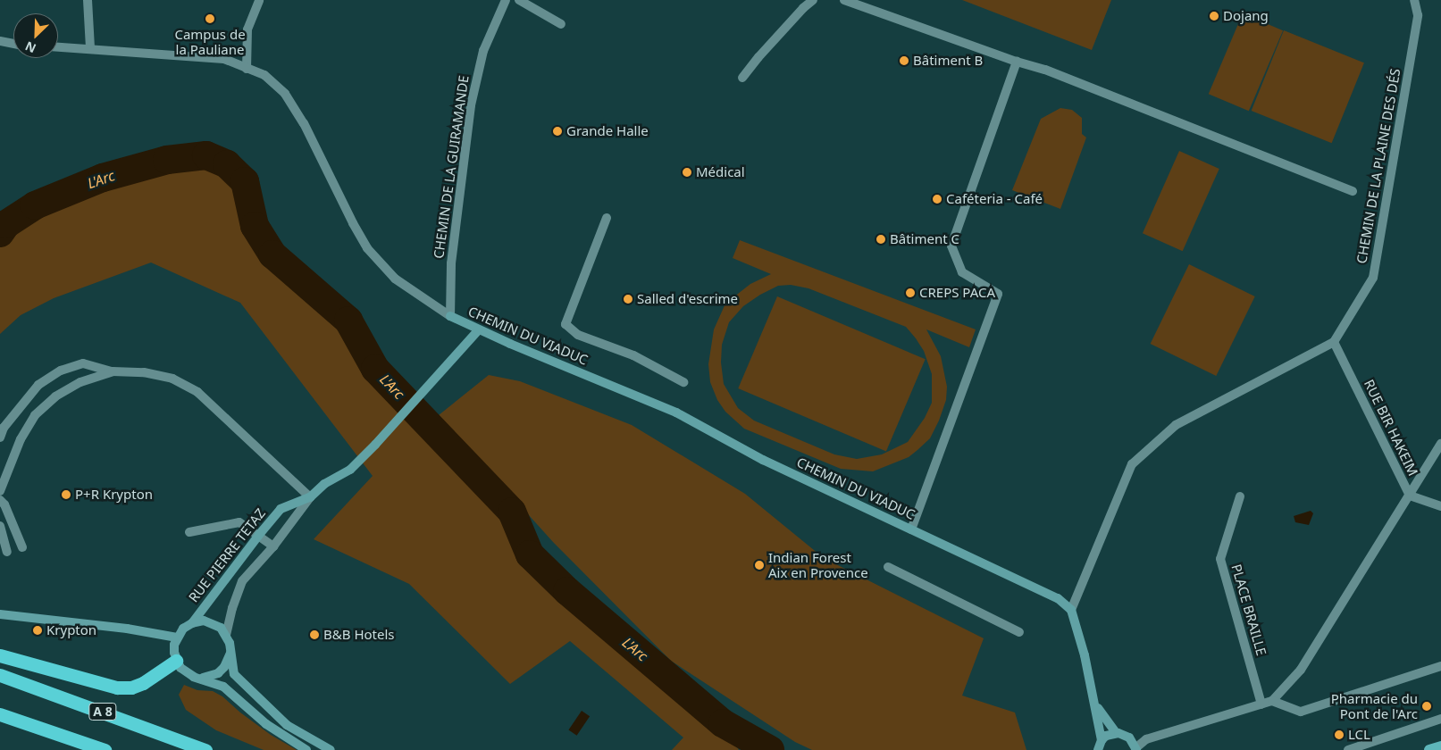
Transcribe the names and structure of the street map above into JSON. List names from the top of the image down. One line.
{"streets":{"highway":["A 8"],"street":["CHEMIN DE LA PLAINE DES DÉS","CHEMIN DE LA GUIRAMANDE","CHEMIN DU VIADUC","RUE BIR HAKEIM","RUE PIERRE TETAZ","PLACE BRAILLE"]},"crossings":[["CHEMIN DE LA PLAINE DES DÉS","RUE BIR HAKEIM"],["CHEMIN DE LA GUIRAMANDE","CHEMIN DU VIADUC"],["CHEMIN DU VIADUC","RUE PIERRE TETAZ"]],"water":["L'Arc"],"places":["Dojang","Campus de la Pauliane","Bâtiment B","Grande Halle","Médical","Caféteria - Café","Bâtiment C","CREPS PACA","Salled d'escrime","P+R Krypton","Indian Forest Aix en Provence","Krypton","B&B Hotels","Pharmacie du Pont de l'Arc","LCL"],"north":"bottom left"}
